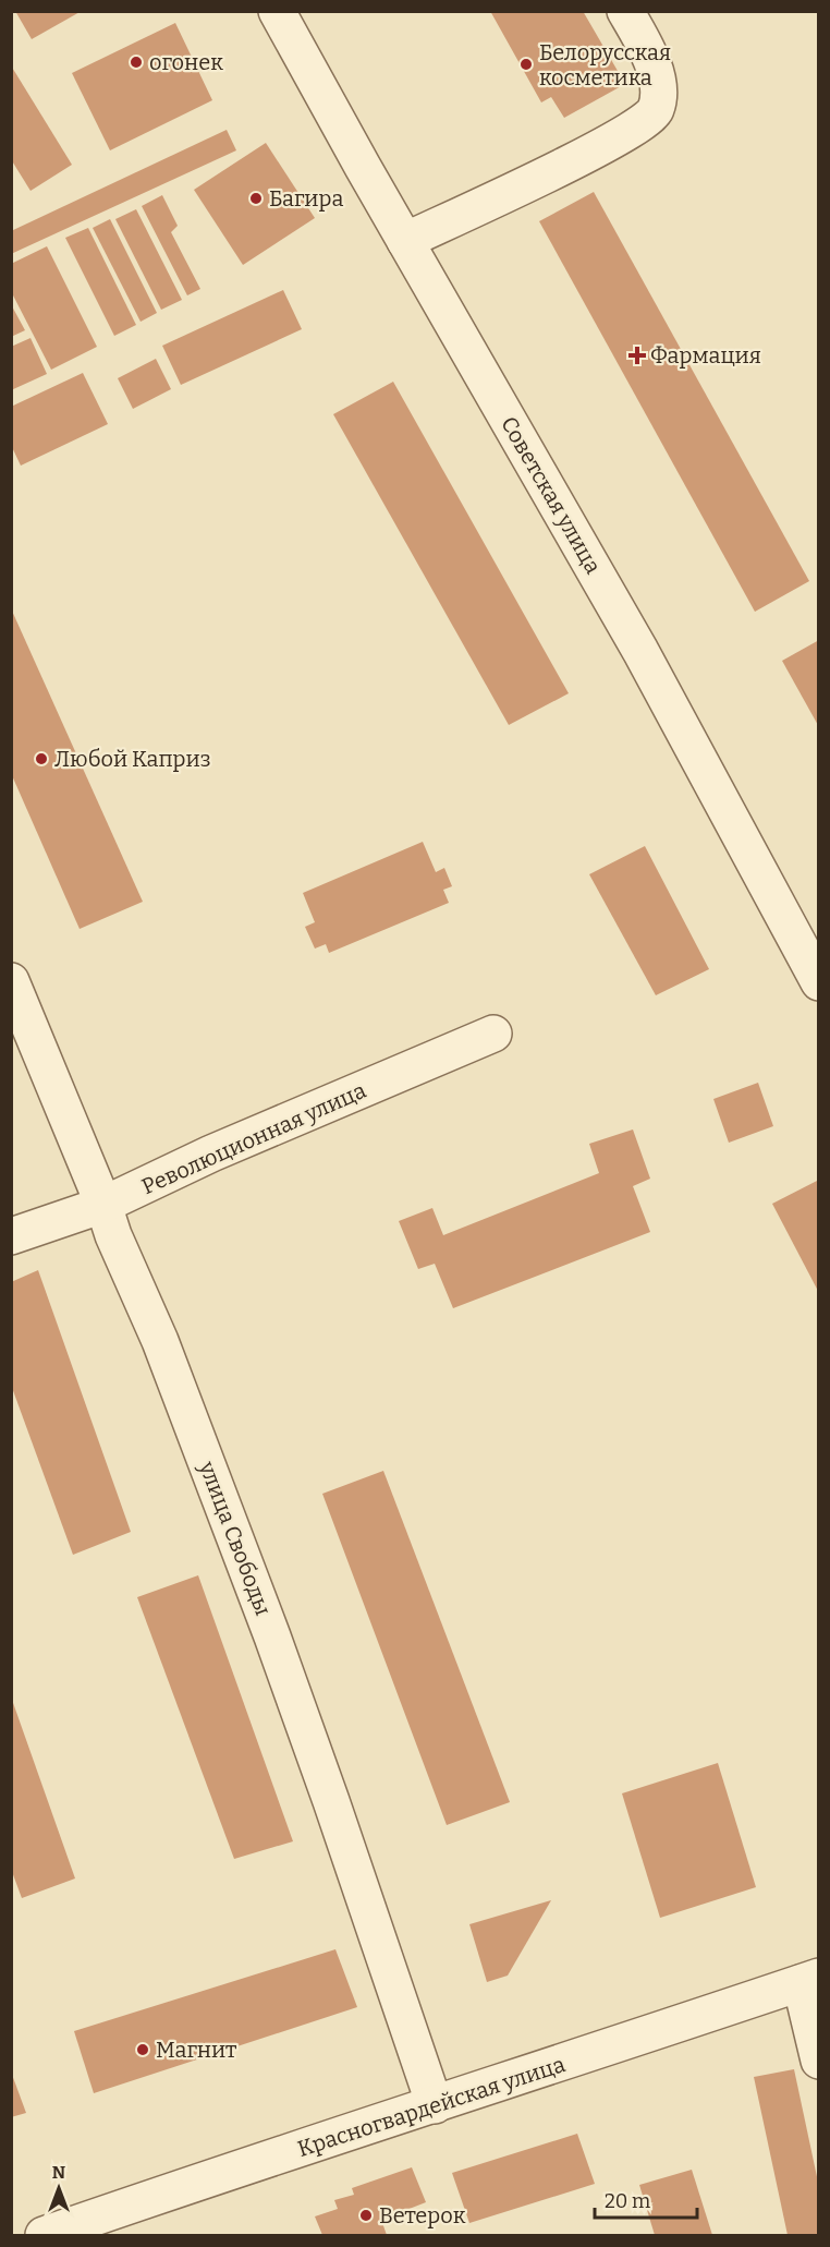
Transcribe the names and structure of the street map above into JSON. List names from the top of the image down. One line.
{"streets":{"street":["Советская улица","Революционная улица","улица Свободы","Красногвардейская улица"]},"crossings":[["Революционная улица","улица Свободы"],["улица Свободы","Красногвардейская улица"]],"places":{"other":["огонек","Белорусская косметика","Багира","Любой Каприз","Магнит","Ветерок"],"health":["Фармация"]},"scale_bar":"20 m","north":"top"}
